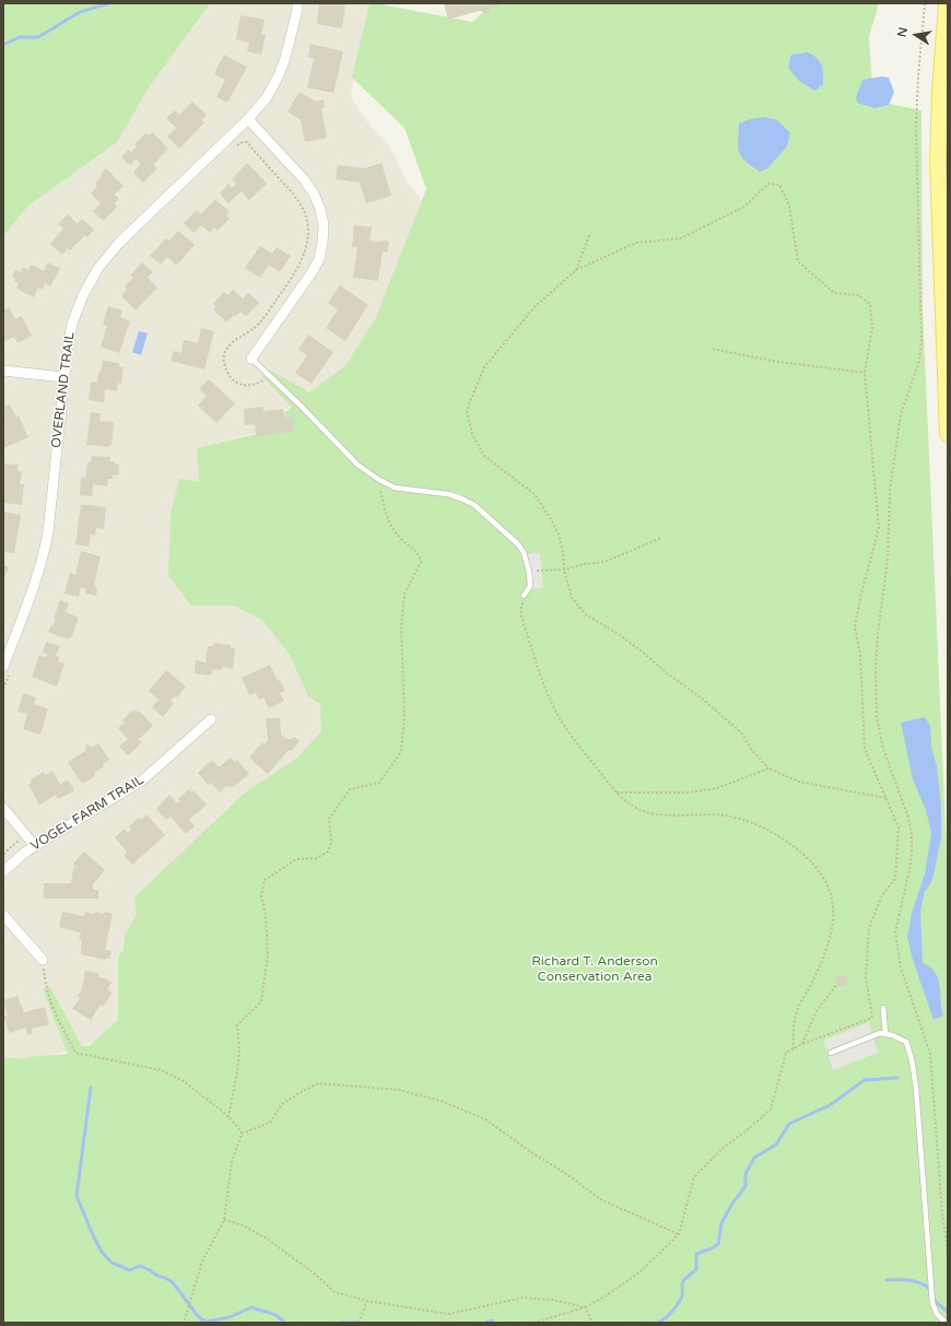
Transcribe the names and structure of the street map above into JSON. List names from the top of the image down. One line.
{"streets":{"street":["OVERLAND TRAIL","VOGEL FARM TRAIL"]},"parks":["Richard T. Anderson Conservation Area"],"north":"left"}
